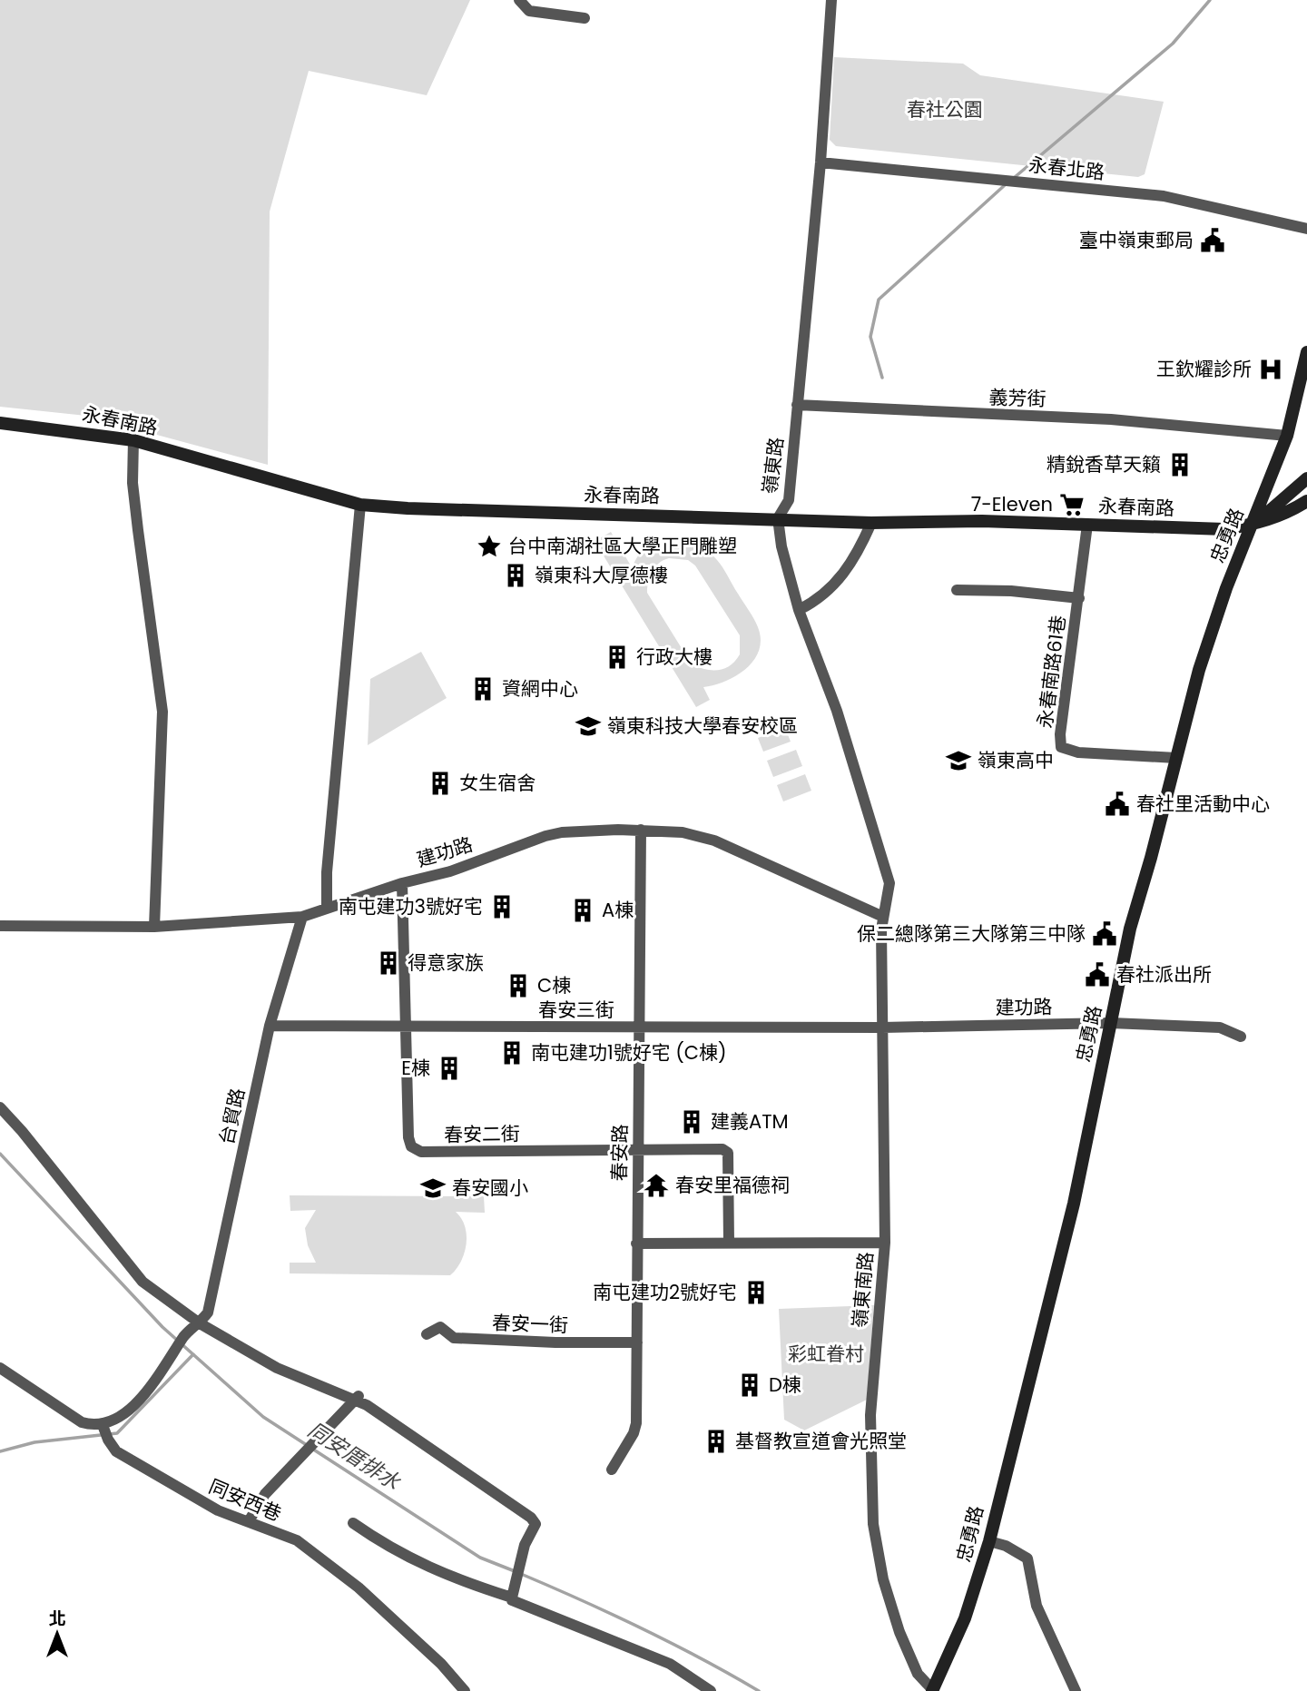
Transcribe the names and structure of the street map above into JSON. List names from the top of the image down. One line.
{"streets":{"street":["永春北路","義芳街","永春南路","嶺東路","忠勇路","永春南路61巷","建功路","春安三街","台貿路","春安二街","春安路","嶺東南路","春安一街","同安西巷"]},"crossings":[["永春北路","嶺東路"],["義芳街","嶺東路"],["義芳街","忠勇路"],["永春南路","嶺東路"],["永春南路","忠勇路"],["永春南路","永春南路61巷"],["嶺東路","建功路"],["嶺東路","嶺東南路"],["忠勇路","永春南路61巷"],["忠勇路","建功路"],["忠勇路","嶺東南路"],["建功路","春安三街"],["建功路","台貿路"],["建功路","春安二街"],["建功路","春安路"],["建功路","嶺東南路"],["春安三街","台貿路"],["春安三街","春安二街"],["春安三街","春安路"],["春安三街","嶺東南路"],["春安二街","春安路"],["春安路","春安一街"]],"water":["同安厝排水"],"parks":["春社公園","彩虹眷村"],"places":{"public building":["臺中嶺東郵局","春社里活動中心","保二總隊第三大隊第三中隊","春社派出所"],"hospital":["王欽耀診所"],"building":["精銳香草天籟","嶺東科大厚德樓","行政大樓","資網中心","女生宿舍","南屯建功3號好宅","A棟","得意家族","C棟","南屯建功1號好宅 (C棟)","E棟","建義ATM","南屯建功2號好宅","D棟","基督教宣道會光照堂"],"supermarket":["7-Eleven"],"place":["台中南湖社區大學正門雕塑"],"school or university":["嶺東科技大學春安校區","嶺東高中","春安國小"],"temple":["春安里福德祠"]},"north":"top"}
